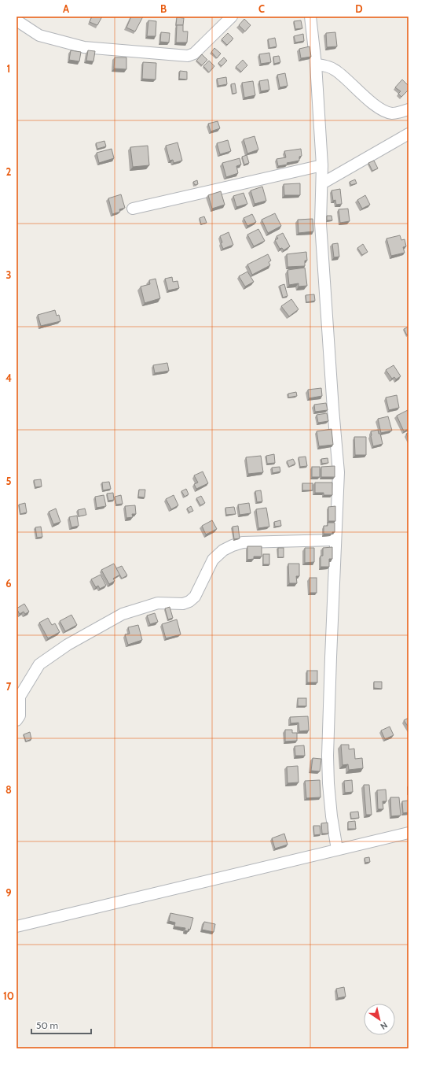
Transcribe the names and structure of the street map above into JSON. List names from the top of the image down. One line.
{"scale_bar":"50 m","north":"bottom right","grid":{"columns":["A","B","C","D"],"rows":["1","2","3","4","5","6","7","8","9","10"]}}
